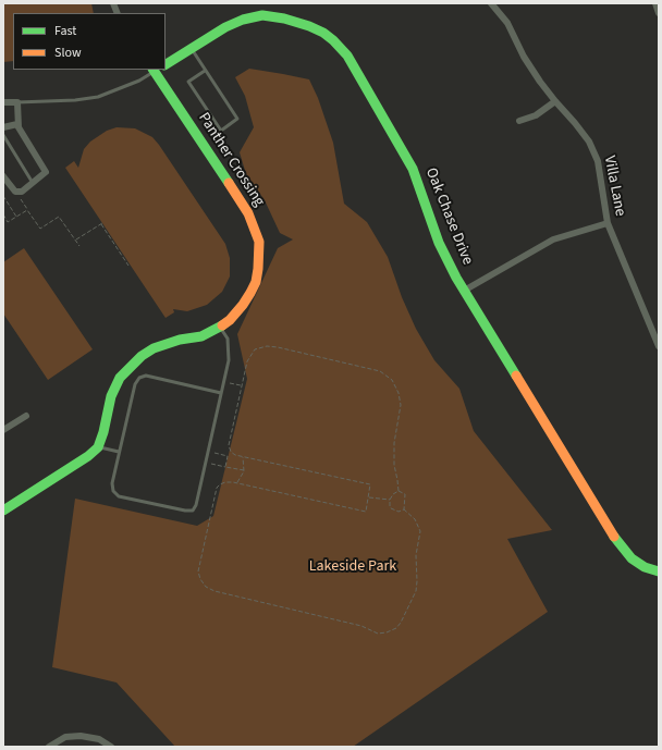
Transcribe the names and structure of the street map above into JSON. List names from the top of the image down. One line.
{"streets":{"street":["Panther Crossing","Villa Lane","Oak Chase Drive"]},"parks":["Lakeside Park"],"legend":["Fast","Slow"]}
